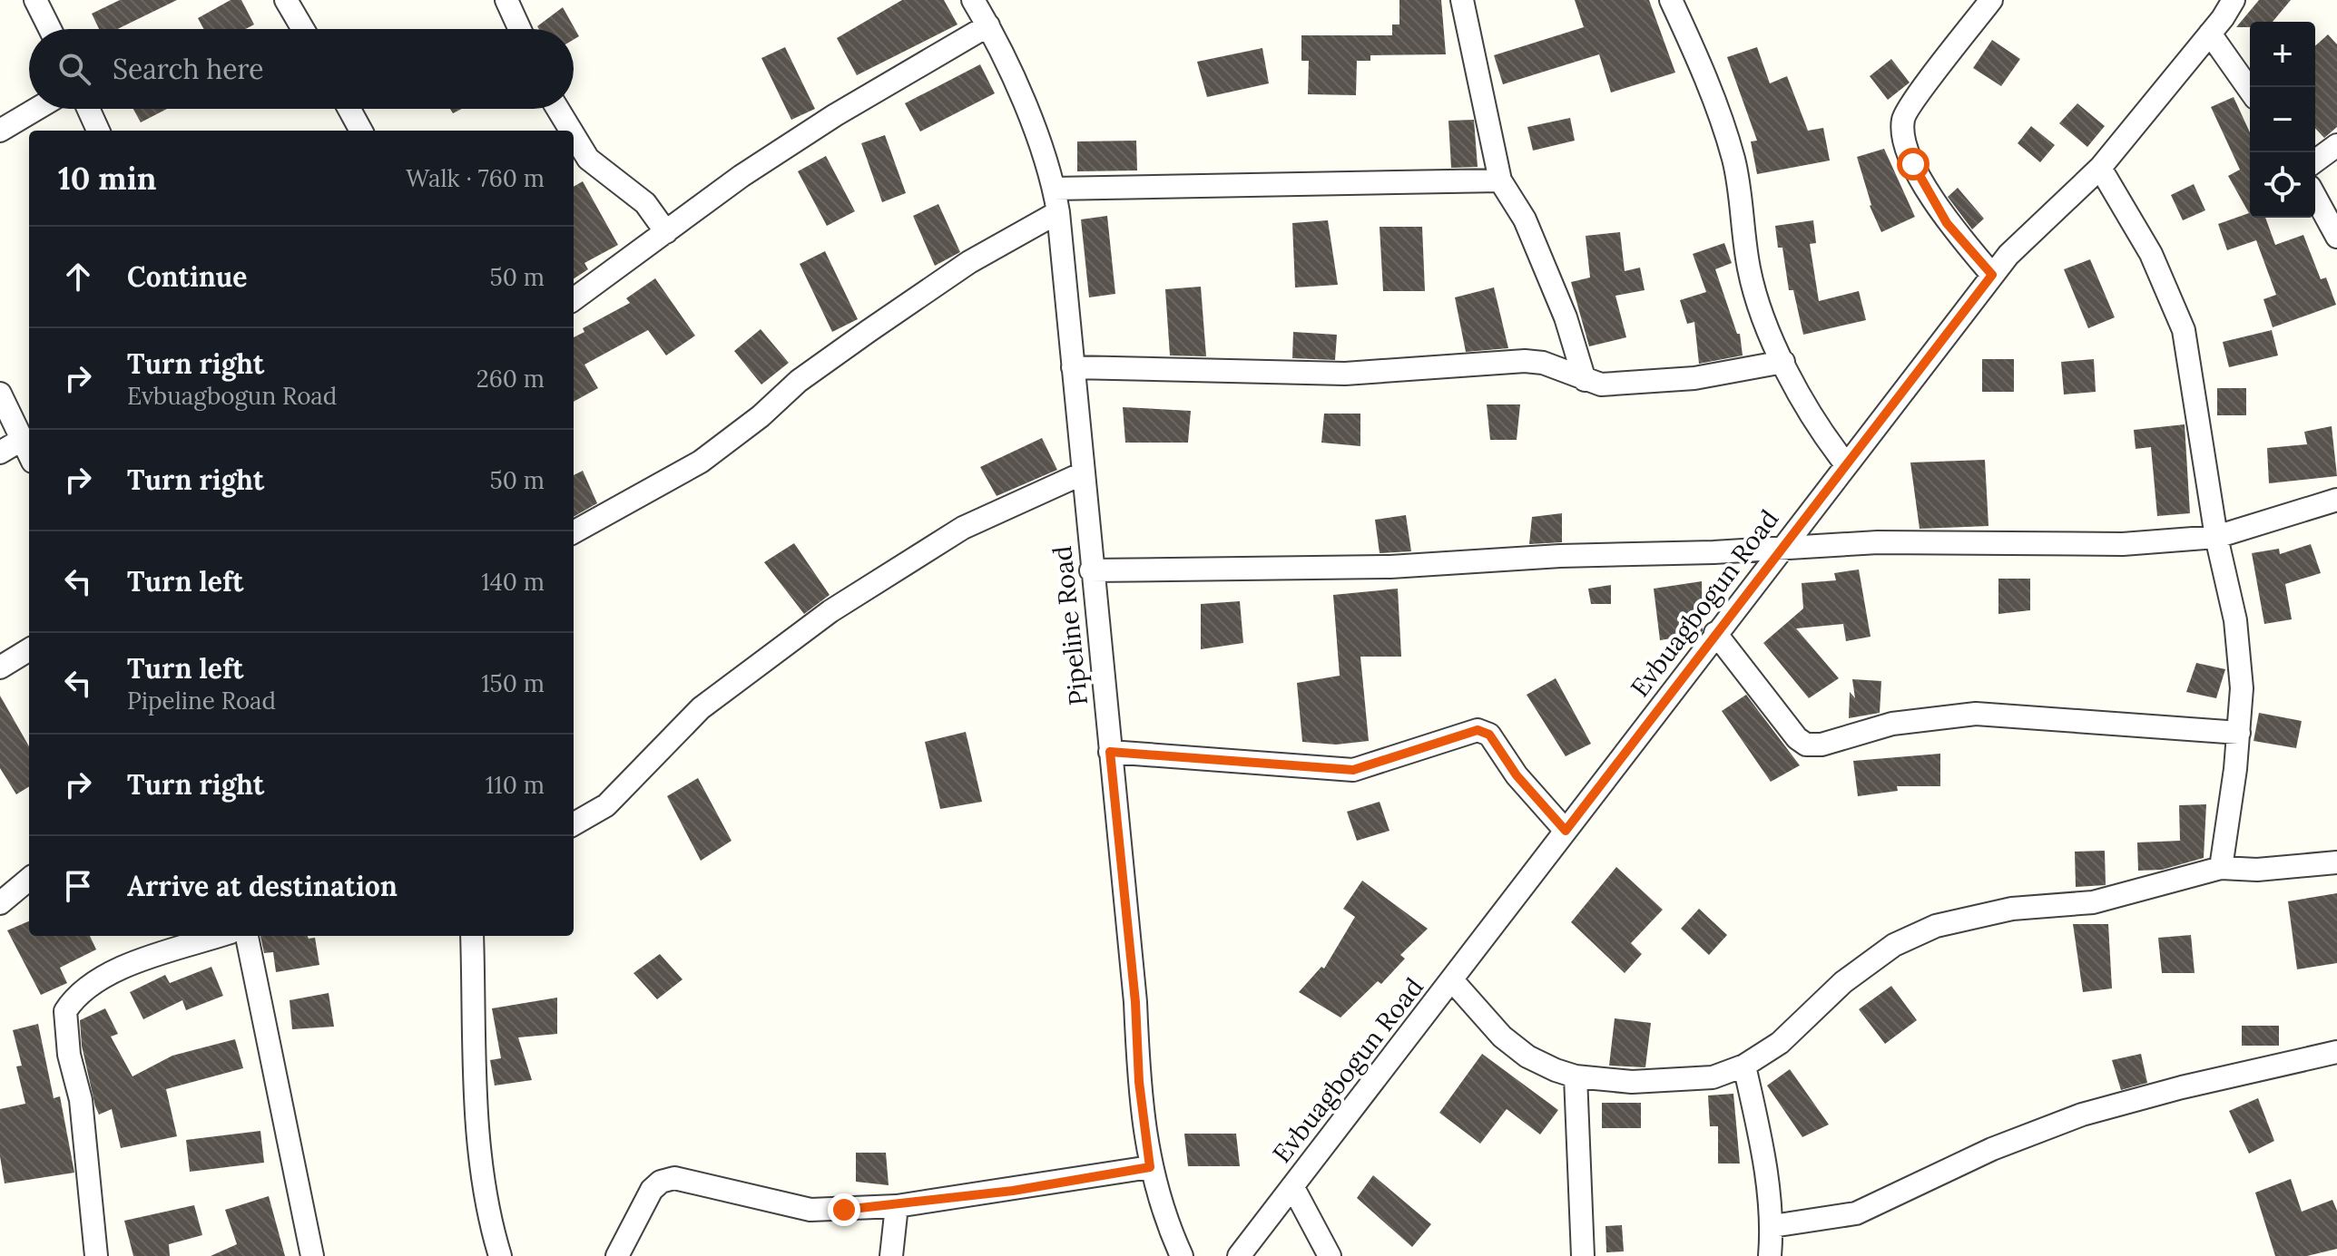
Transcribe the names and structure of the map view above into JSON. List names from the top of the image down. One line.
{"streets":{"street":["Evbuagbogun Road","Pipeline Road"]},"page":{"map_buttons":["+","−"],"search":"Search here","heading":["10 min","Walk · 760 m"],"list":[["Continue","50 m"],["Turn right","Evbuagbogun Road","260 m"],["Turn right","50 m"],["Turn left","140 m"],["Turn left","Pipeline Road","150 m"],["Turn right","110 m"],"Arrive at destination"]}}
